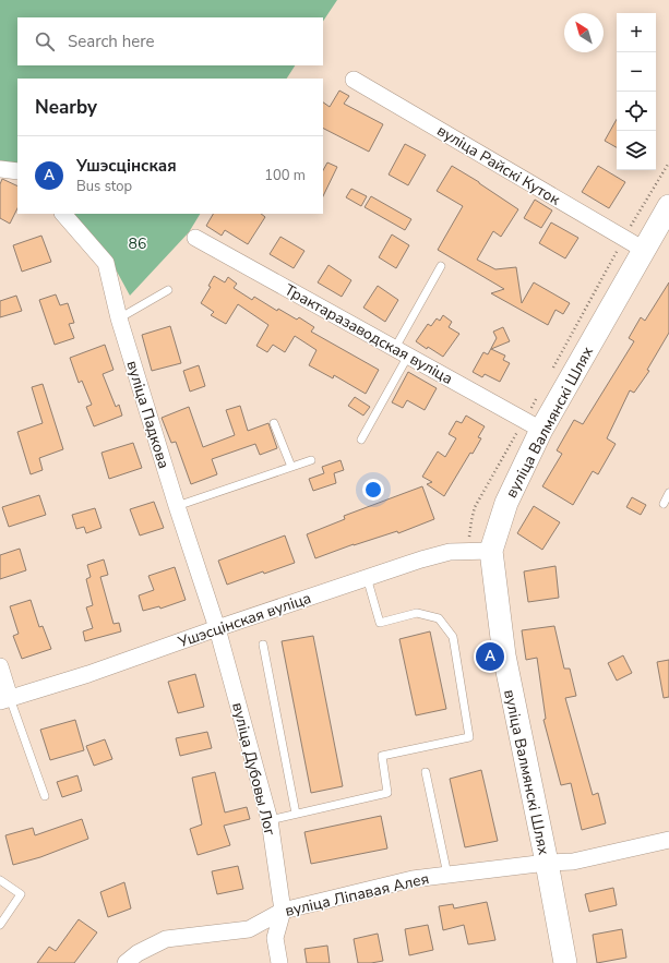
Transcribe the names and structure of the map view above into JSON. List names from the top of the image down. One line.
{"streets":{"street":["вуліца Райскі Куток","Трактаразаводская вуліца","вуліца Падкова","вуліца Валмянскі Шлях","Ушэсцінская вуліца","вуліца Дубовы Лог","вуліца Ліпавая Алея"]},"crossings":[["вуліца Райскі Куток","вуліца Валмянскі Шлях"],["Трактаразаводская вуліца","вуліца Валмянскі Шлях"],["вуліца Падкова","Ушэсцінская вуліца"],["вуліца Падкова","вуліца Дубовы Лог"],["вуліца Валмянскі Шлях","Ушэсцінская вуліца"],["вуліца Валмянскі Шлях","вуліца Ліпавая Алея"],["Ушэсцінская вуліца","вуліца Дубовы Лог"],["вуліца Дубовы Лог","вуліца Ліпавая Алея"]],"parks":["86"],"north":"top left","page":{"map_buttons":["+","−"],"search":"Search here","heading":"Nearby","list":[{"mark":"A","name":"Ушэсцінская","note":"Bus stop","value":"100 m"}],"pins":"A"}}
